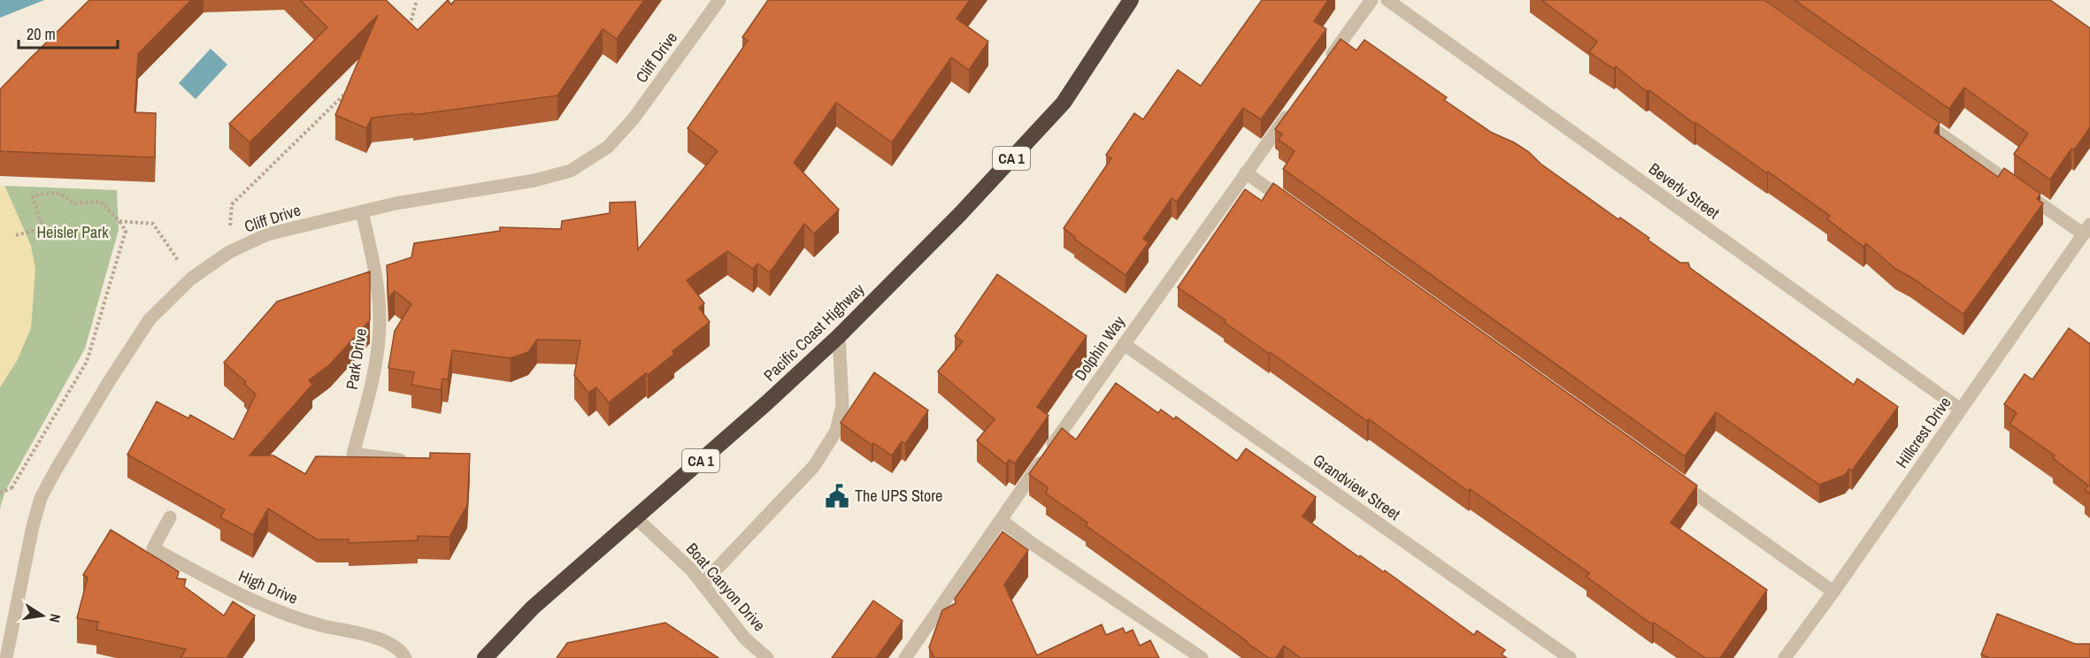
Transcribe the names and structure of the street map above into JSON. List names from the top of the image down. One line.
{"streets":{"highway":["CA 1","Pacific Coast Highway"],"street":["Cliff Drive","Beverly Street","Dolphin Way","Park Drive","Hillcrest Drive","Grandview Street","High Drive","Boat Canyon Drive"]},"crossings":[["Cliff Drive","Park Drive"],["Beverly Street","Hillcrest Drive"],["Pacific Coast Highway","Boat Canyon Drive"],["Dolphin Way","Grandview Street"]],"parks":["Heisler Park"],"places":{"public building":["The UPS Store"]},"scale_bar":"20 m","north":"right"}
